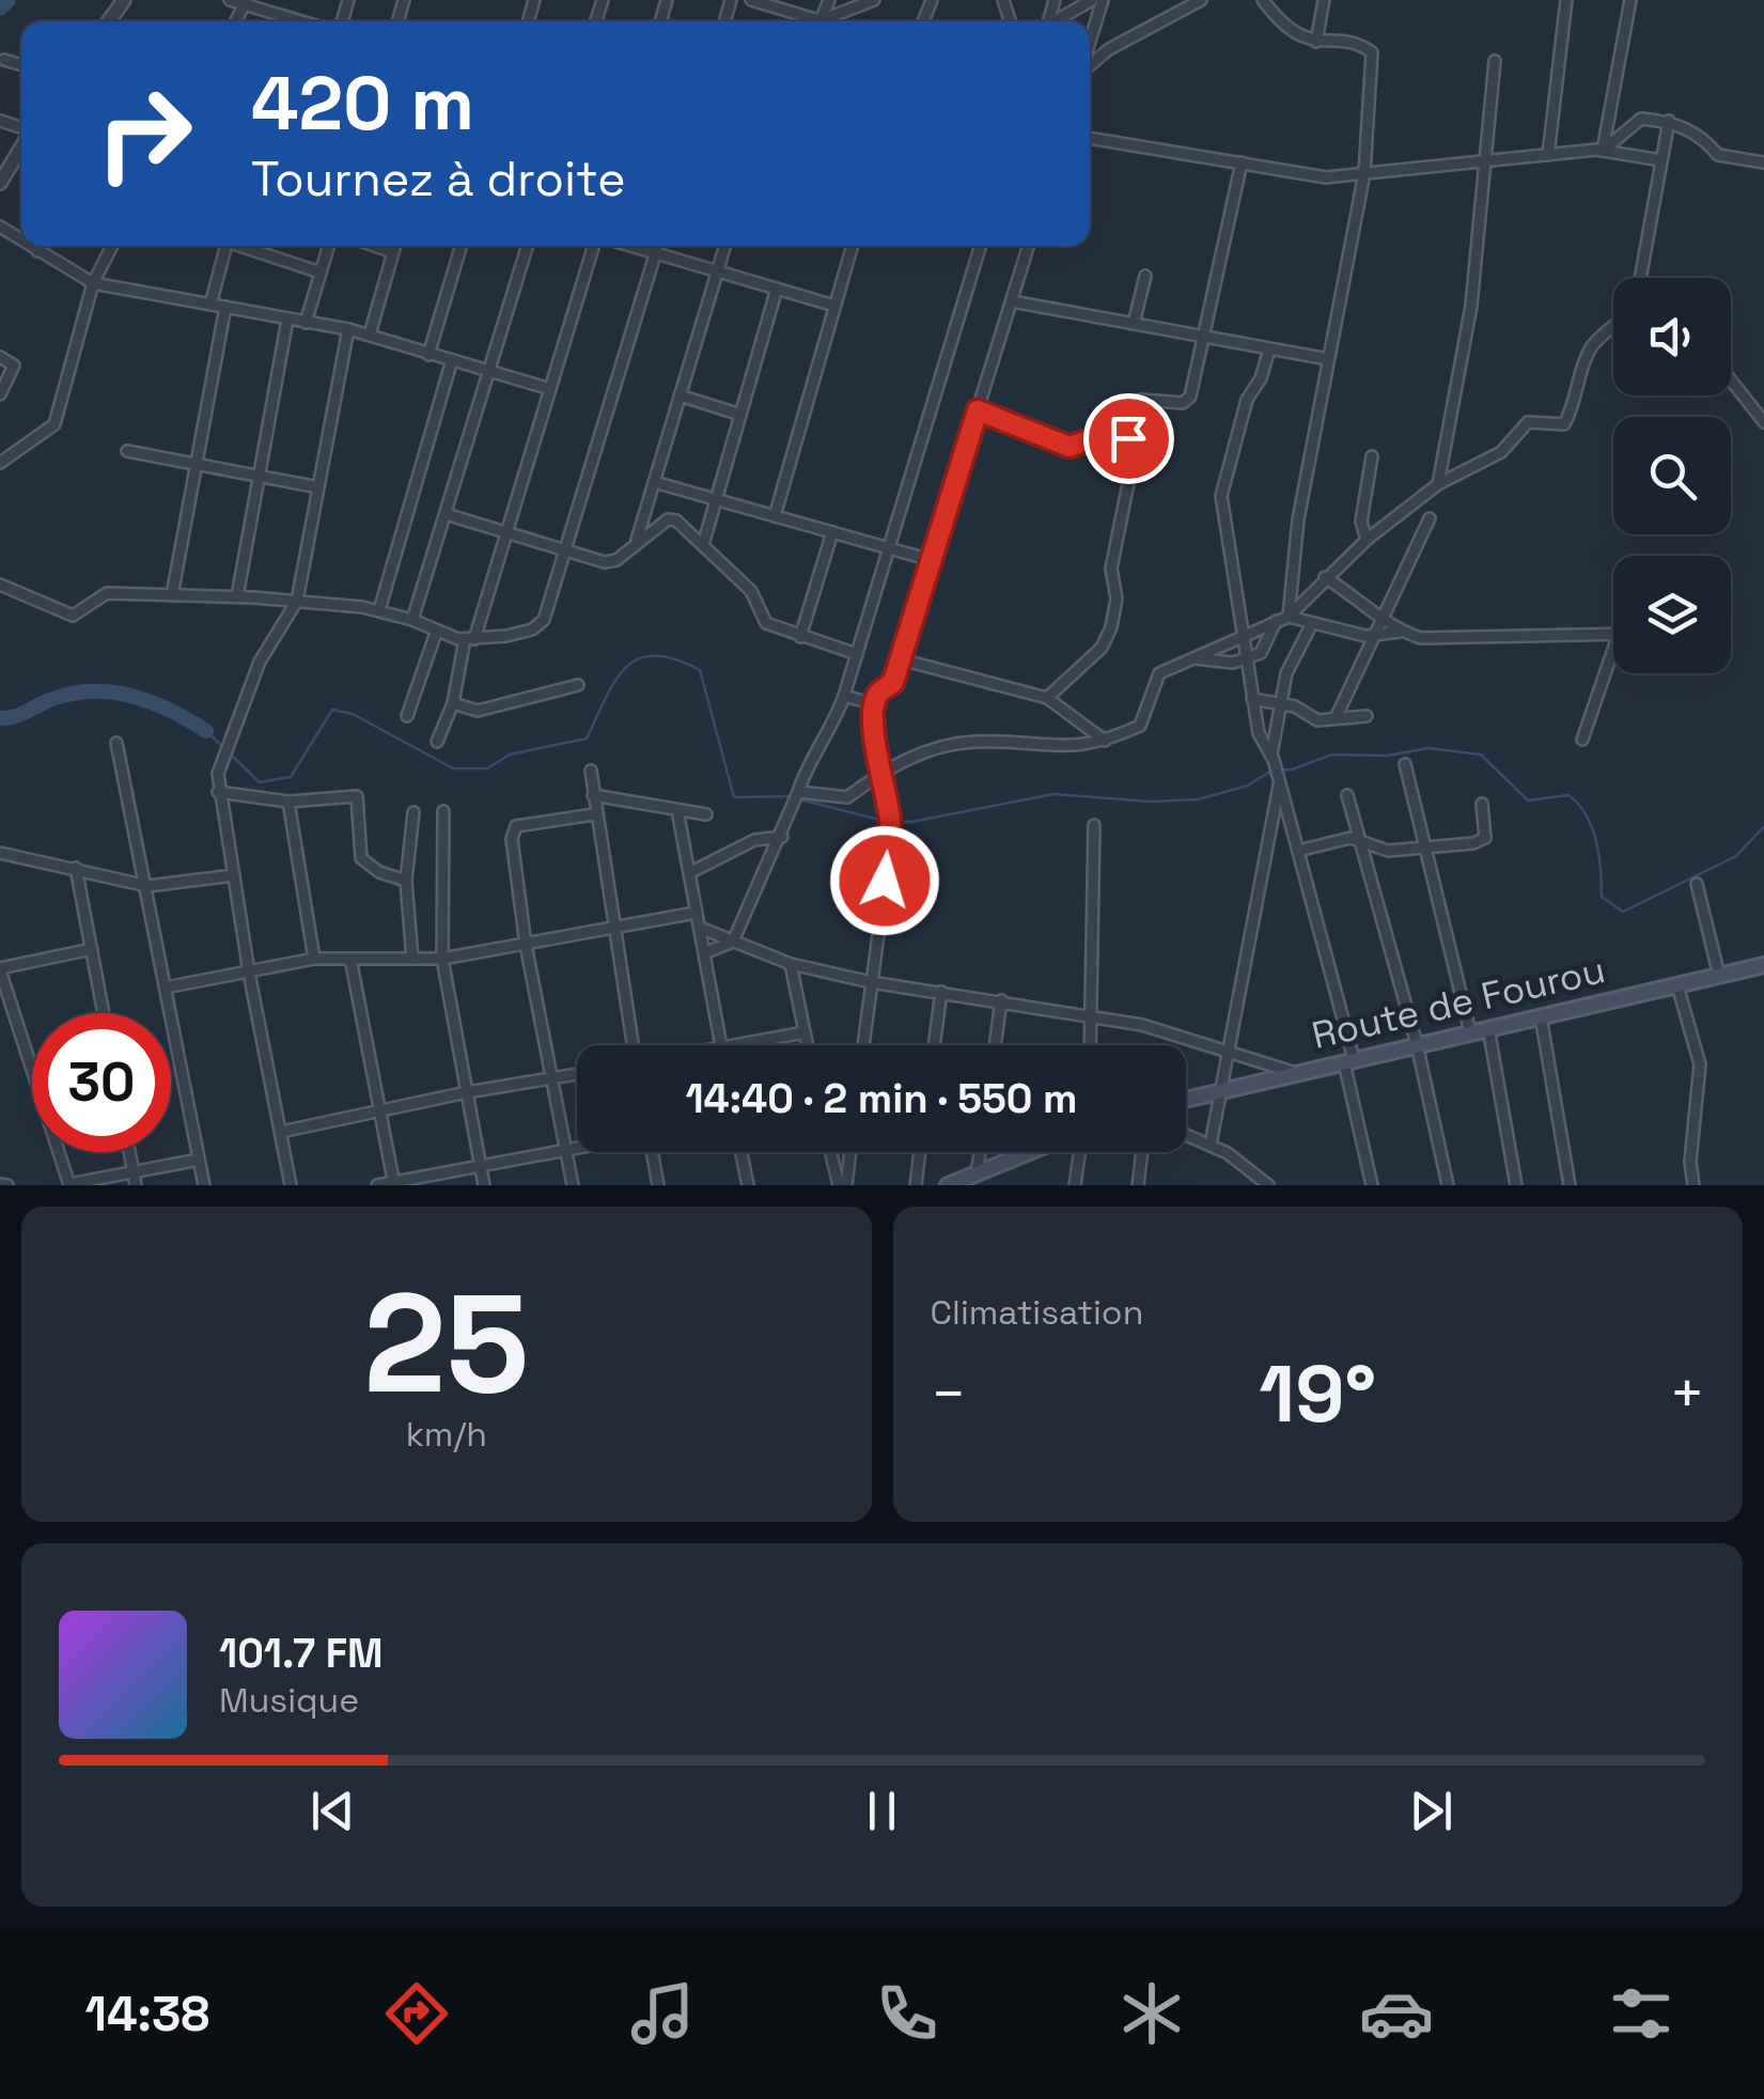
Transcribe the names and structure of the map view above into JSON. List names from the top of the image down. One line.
{"streets":{"main road":["Route de Fourou"]},"page":{"turn":["420 m","Tournez à droite"],"limit":"30","trip":"14:40 · 2 min · 550 m","tile":[["25","km/h"],"Climatisation"],"heat":["−","19°","+"],"song":["101.7 FM","Musique"],"tabs":"14:38"}}
